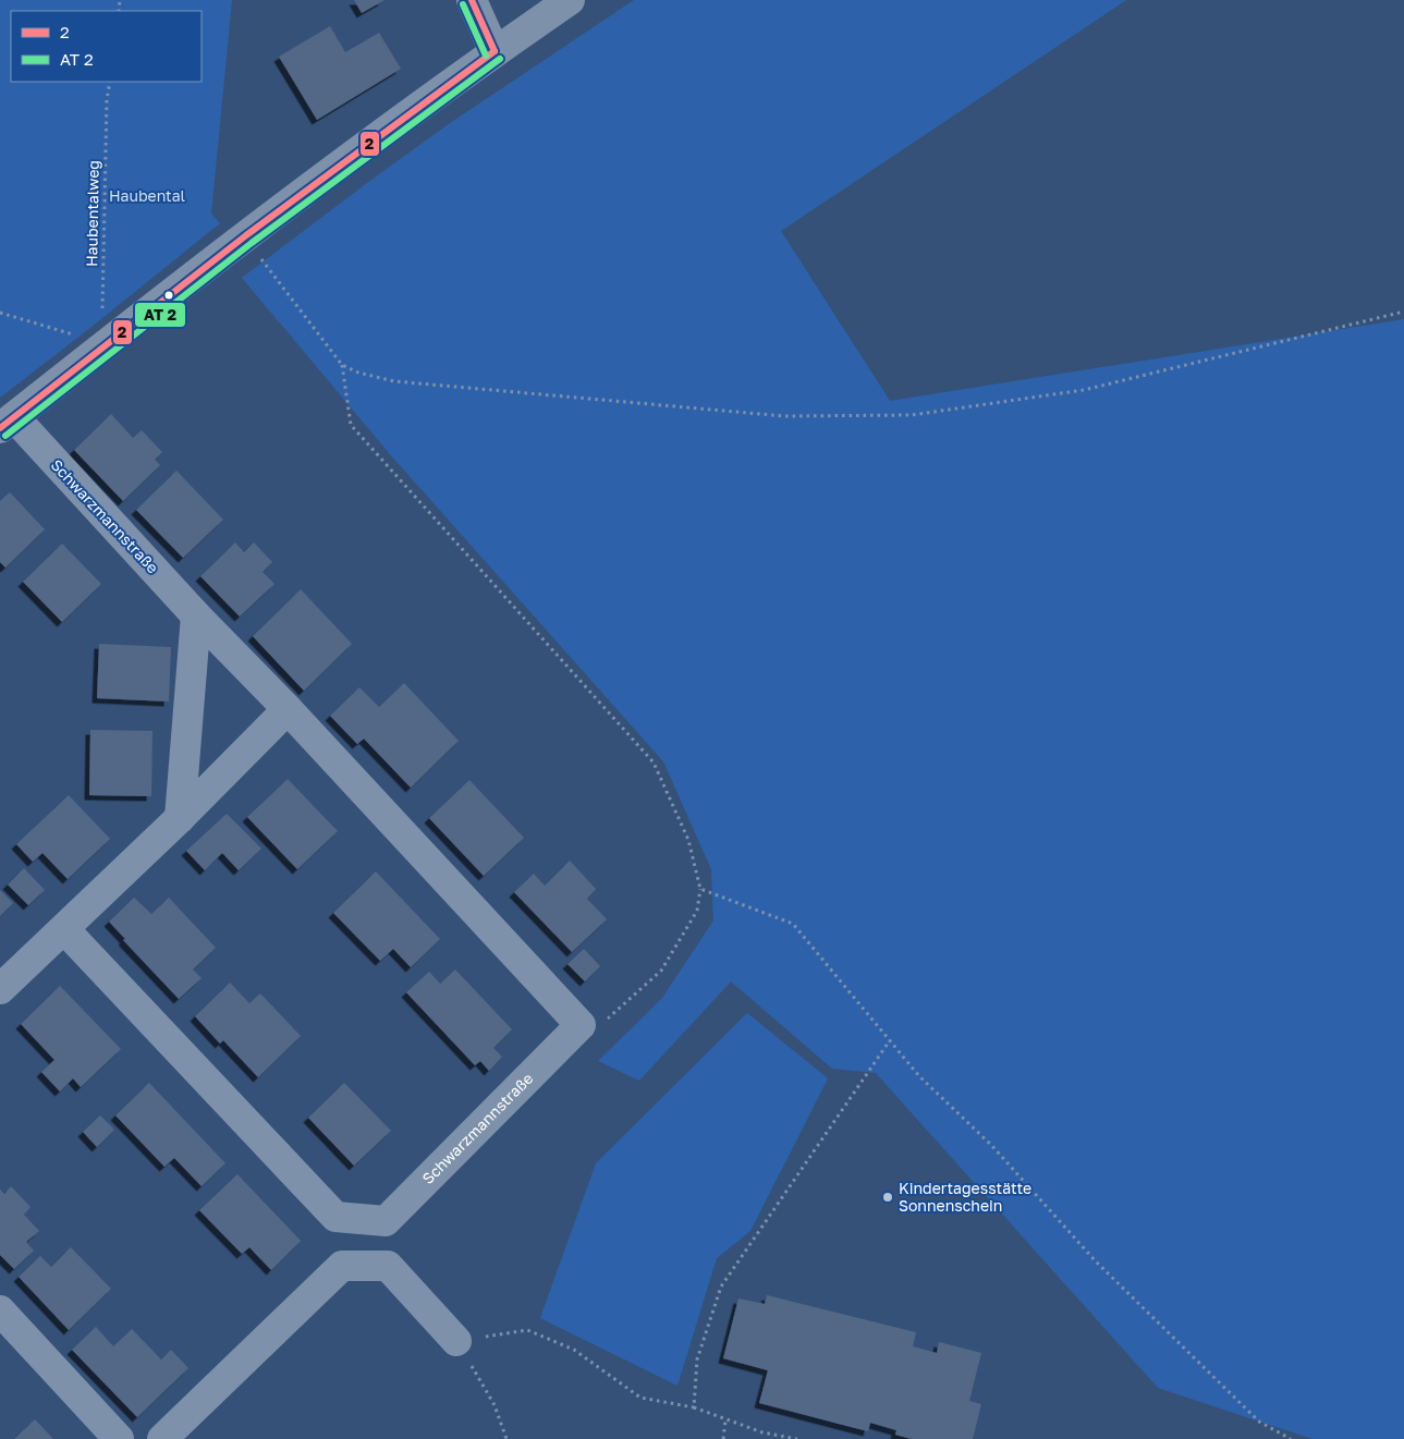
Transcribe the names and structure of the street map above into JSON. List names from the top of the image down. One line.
{"streets":{"street":["Schwarzmannstraße"],"path":["Haubentalweg"]},"parks":["Haubental"],"places":["Kindertagesstätte Sonnenschein"],"lines":["transit line 2"],"legend":["2","AT 2"]}
